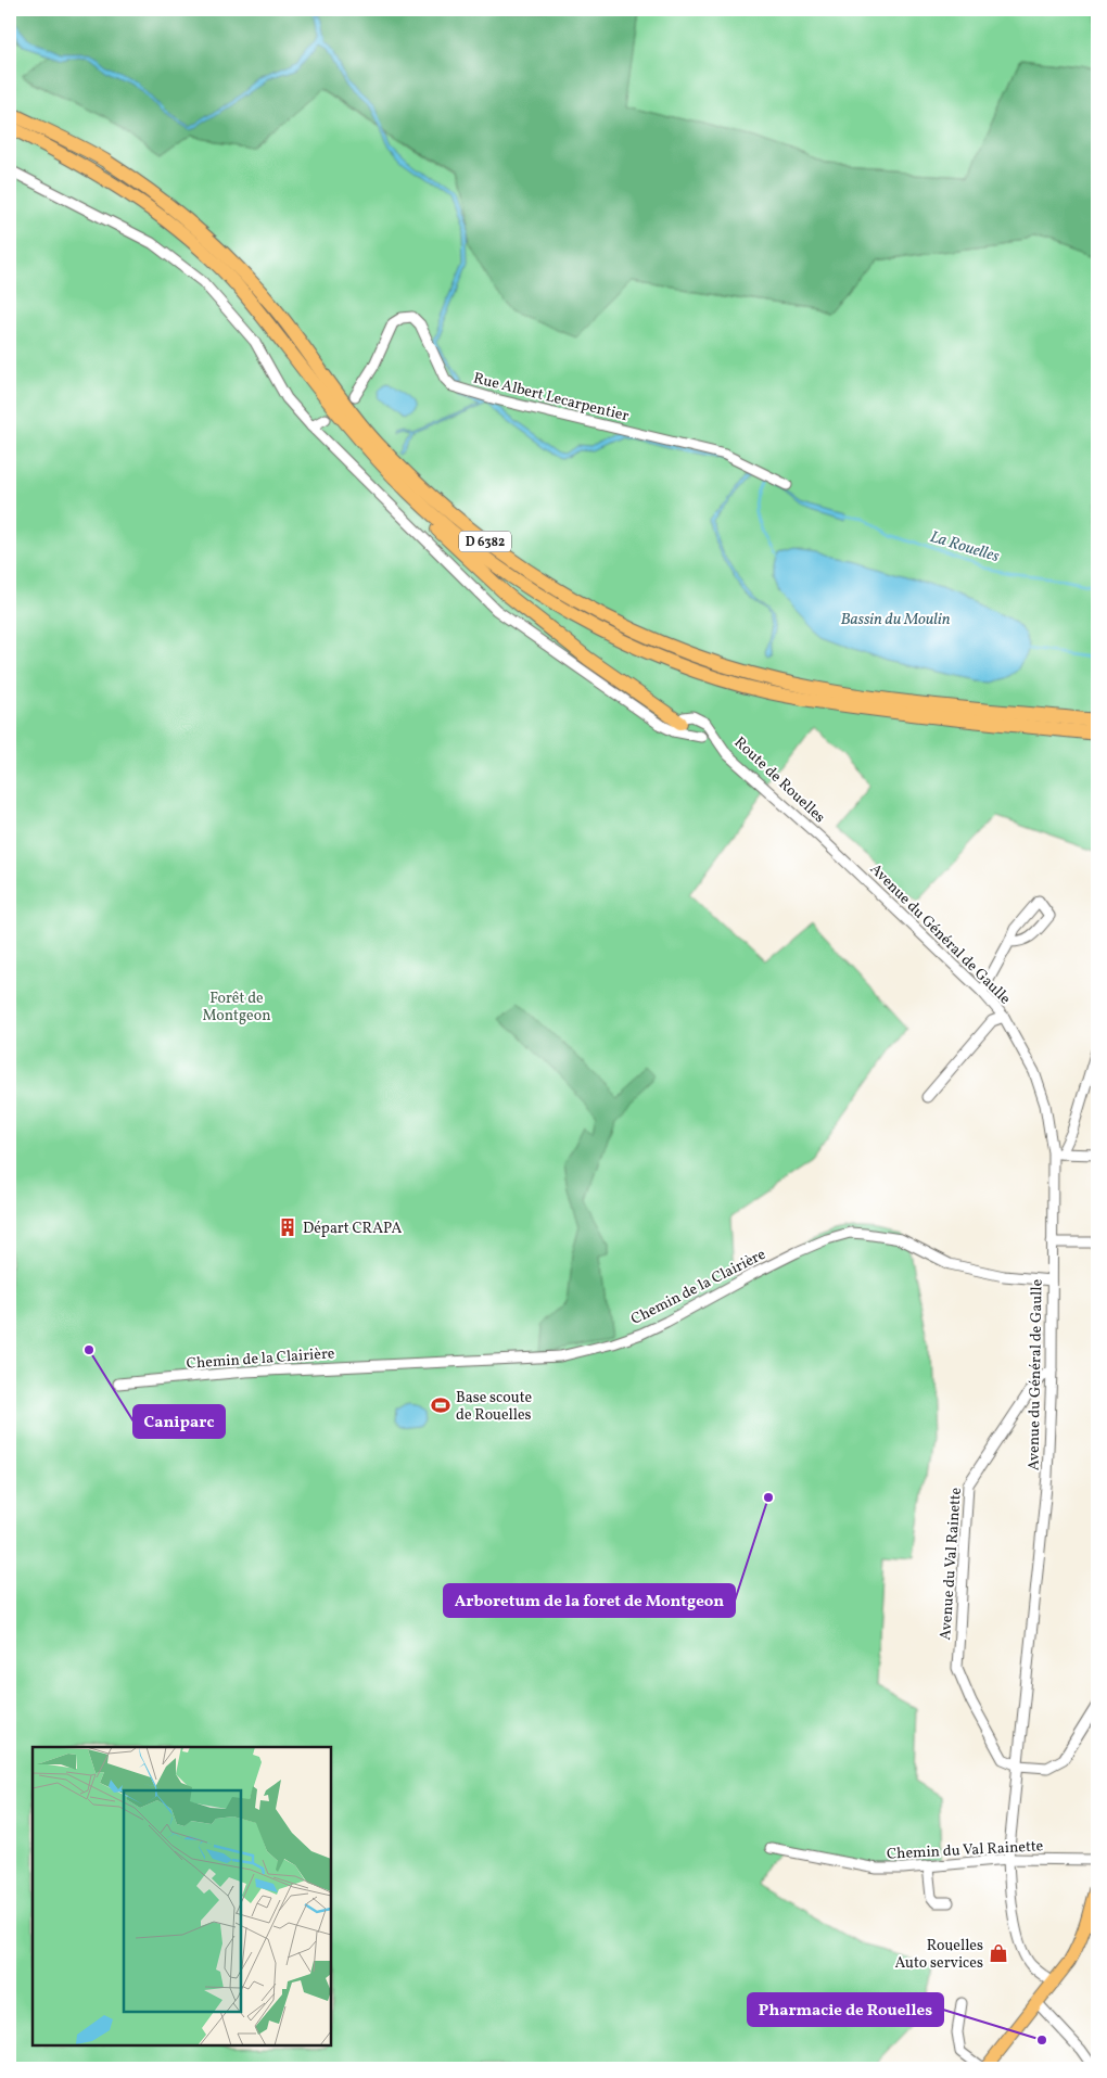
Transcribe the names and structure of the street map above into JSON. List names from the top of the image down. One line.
{"streets":{"highway":["D 6382"],"street":["Rue Albert Lecarpentier","Route de Rouelles","Avenue du Général de Gaulle","Chemin de la Clairière","Avenue du Val Rainette","Chemin du Val Rainette"]},"crossings":[["Route de Rouelles","Avenue du Général de Gaulle"],["Avenue du Général de Gaulle","Chemin de la Clairière"],["Avenue du Général de Gaulle","Avenue du Val Rainette"],["Avenue du Général de Gaulle","Chemin du Val Rainette"]],"water":["La Rouelles","Bassin du Moulin"],"parks":["Forêt de Montgeon"],"places":{"building":["Départ CRAPA"],"other":["Caniparc","Arboretum de la foret de Montgeon","Pharmacie de Rouelles"],"sports":["Base scoute de Rouelles"],"shop":["Rouelles Auto services"]}}
